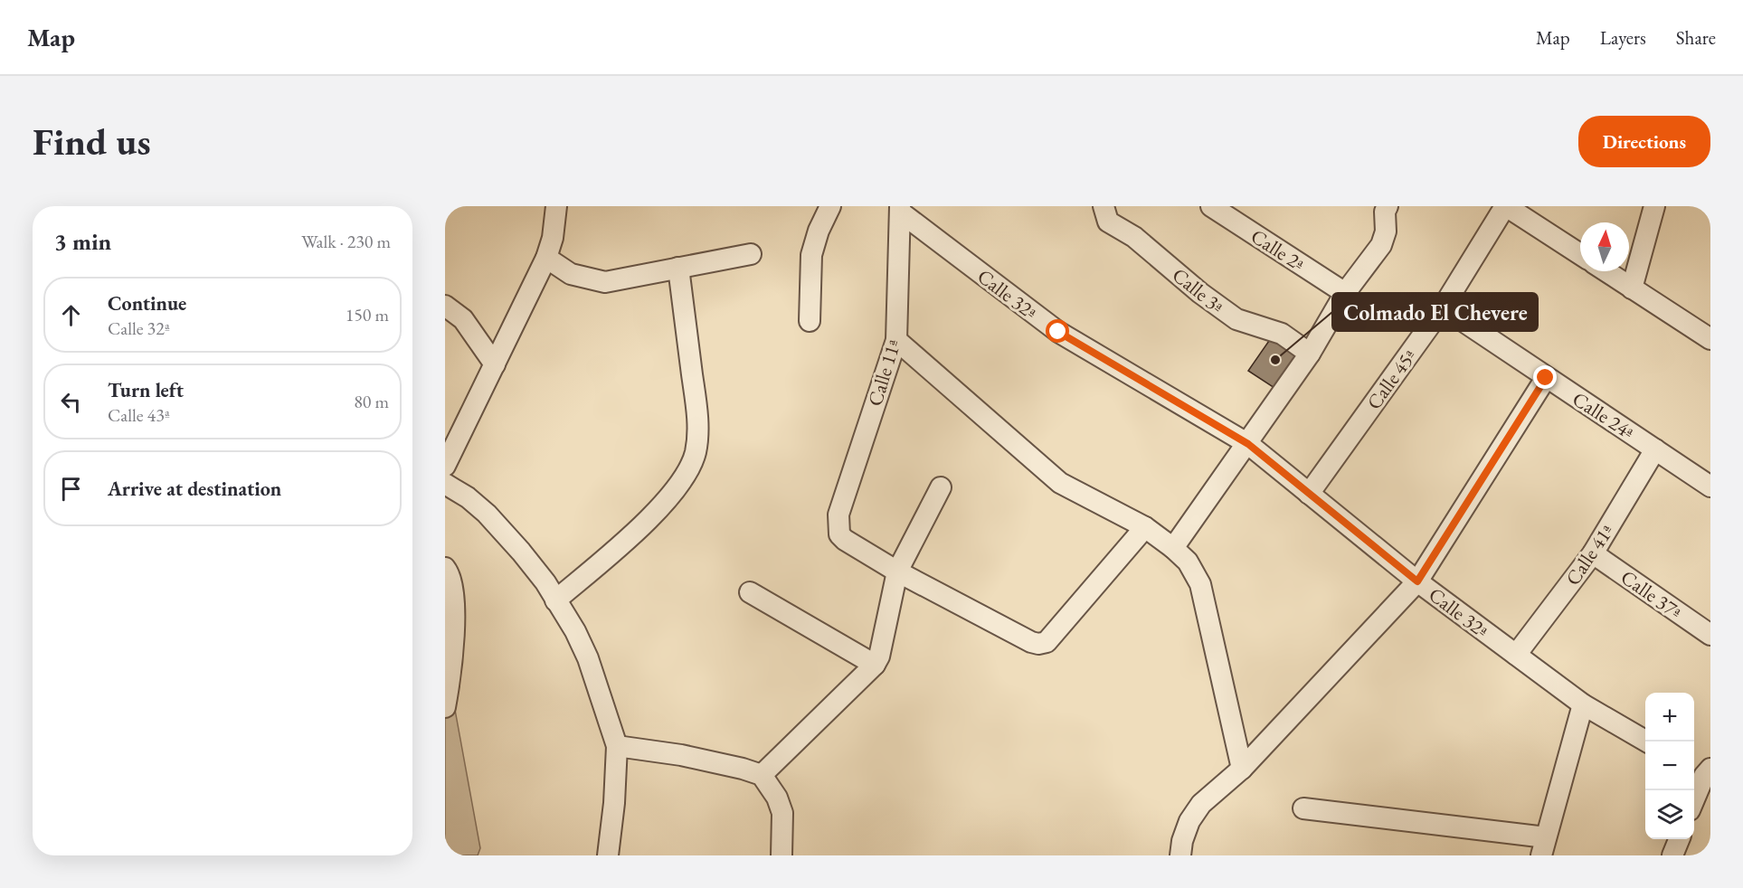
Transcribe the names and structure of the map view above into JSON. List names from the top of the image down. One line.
{"streets":{"street":["Calle 2ª","Calle 3ª","Calle 32ª","Calle 11ª","Calle 45ª","Calle 24ª","Calle 41ª","Calle 37ª"]},"crossings":[["Calle 32ª","Calle 11ª"],["Calle 32ª","Calle 45ª"],["Calle 32ª","Calle 41ª"],["Calle 45ª","Calle 24ª"],["Calle 24ª","Calle 41ª"],["Calle 41ª","Calle 37ª"]],"places":["Colmado El Chevere"],"north":"top","page":{"header":"Map","nav":["Map","Layers","Share"],"buttons":"Directions","title":"Find us","heading":["3 min","Walk · 230 m"],"list":[["Continue","Calle 32ª","150 m"],["Turn left","Calle 43ª","80 m"],"Arrive at destination"],"map_buttons":["+","−"]}}
